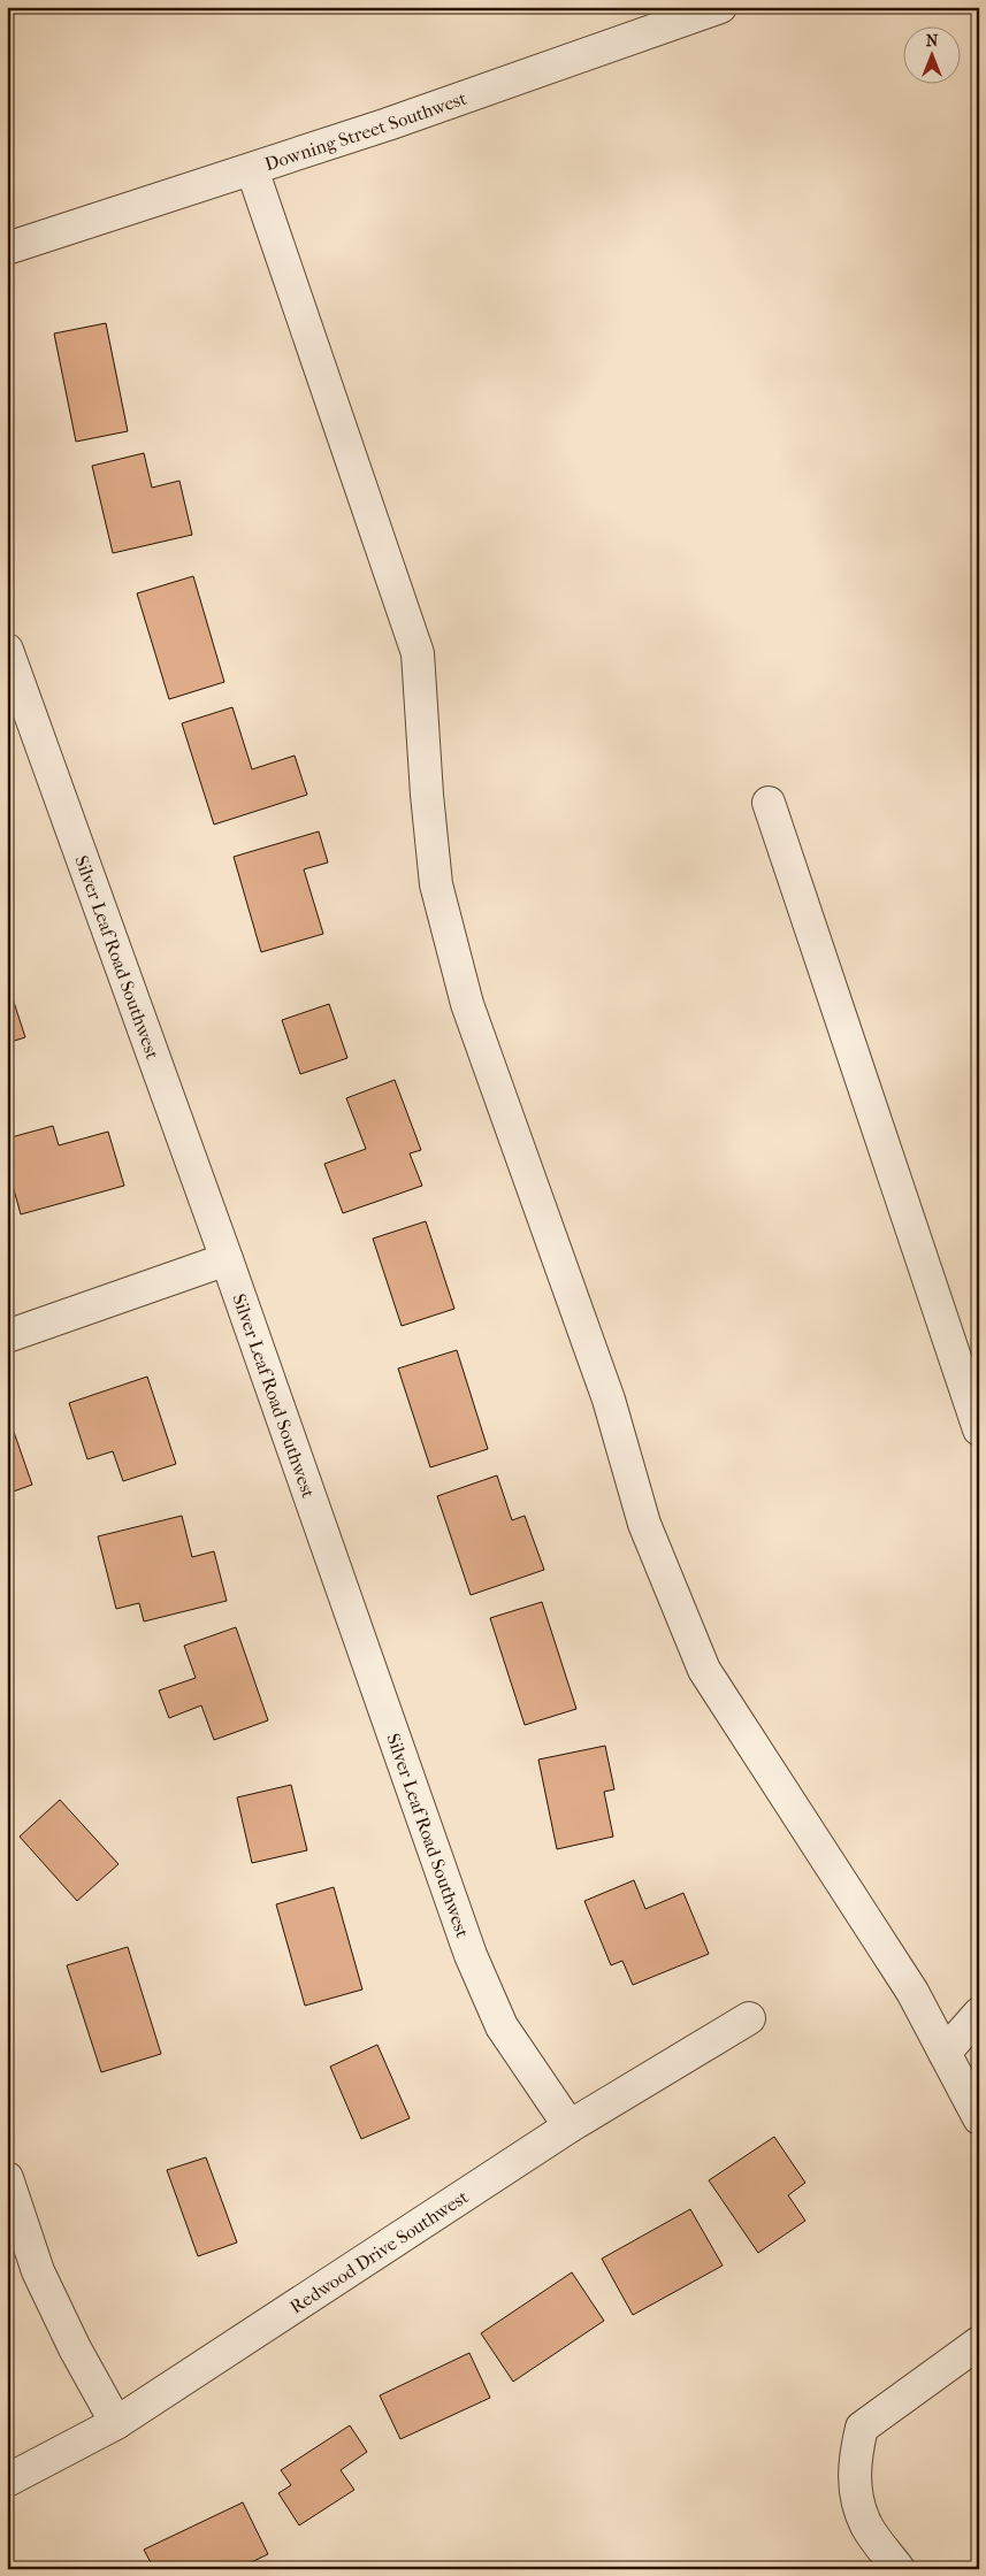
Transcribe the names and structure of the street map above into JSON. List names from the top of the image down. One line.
{"streets":{"street":["Downing Street Southwest","Silver Leaf Road Southwest","Redwood Drive Southwest"]},"crossings":[["Silver Leaf Road Southwest","Redwood Drive Southwest"]],"north":"top"}
